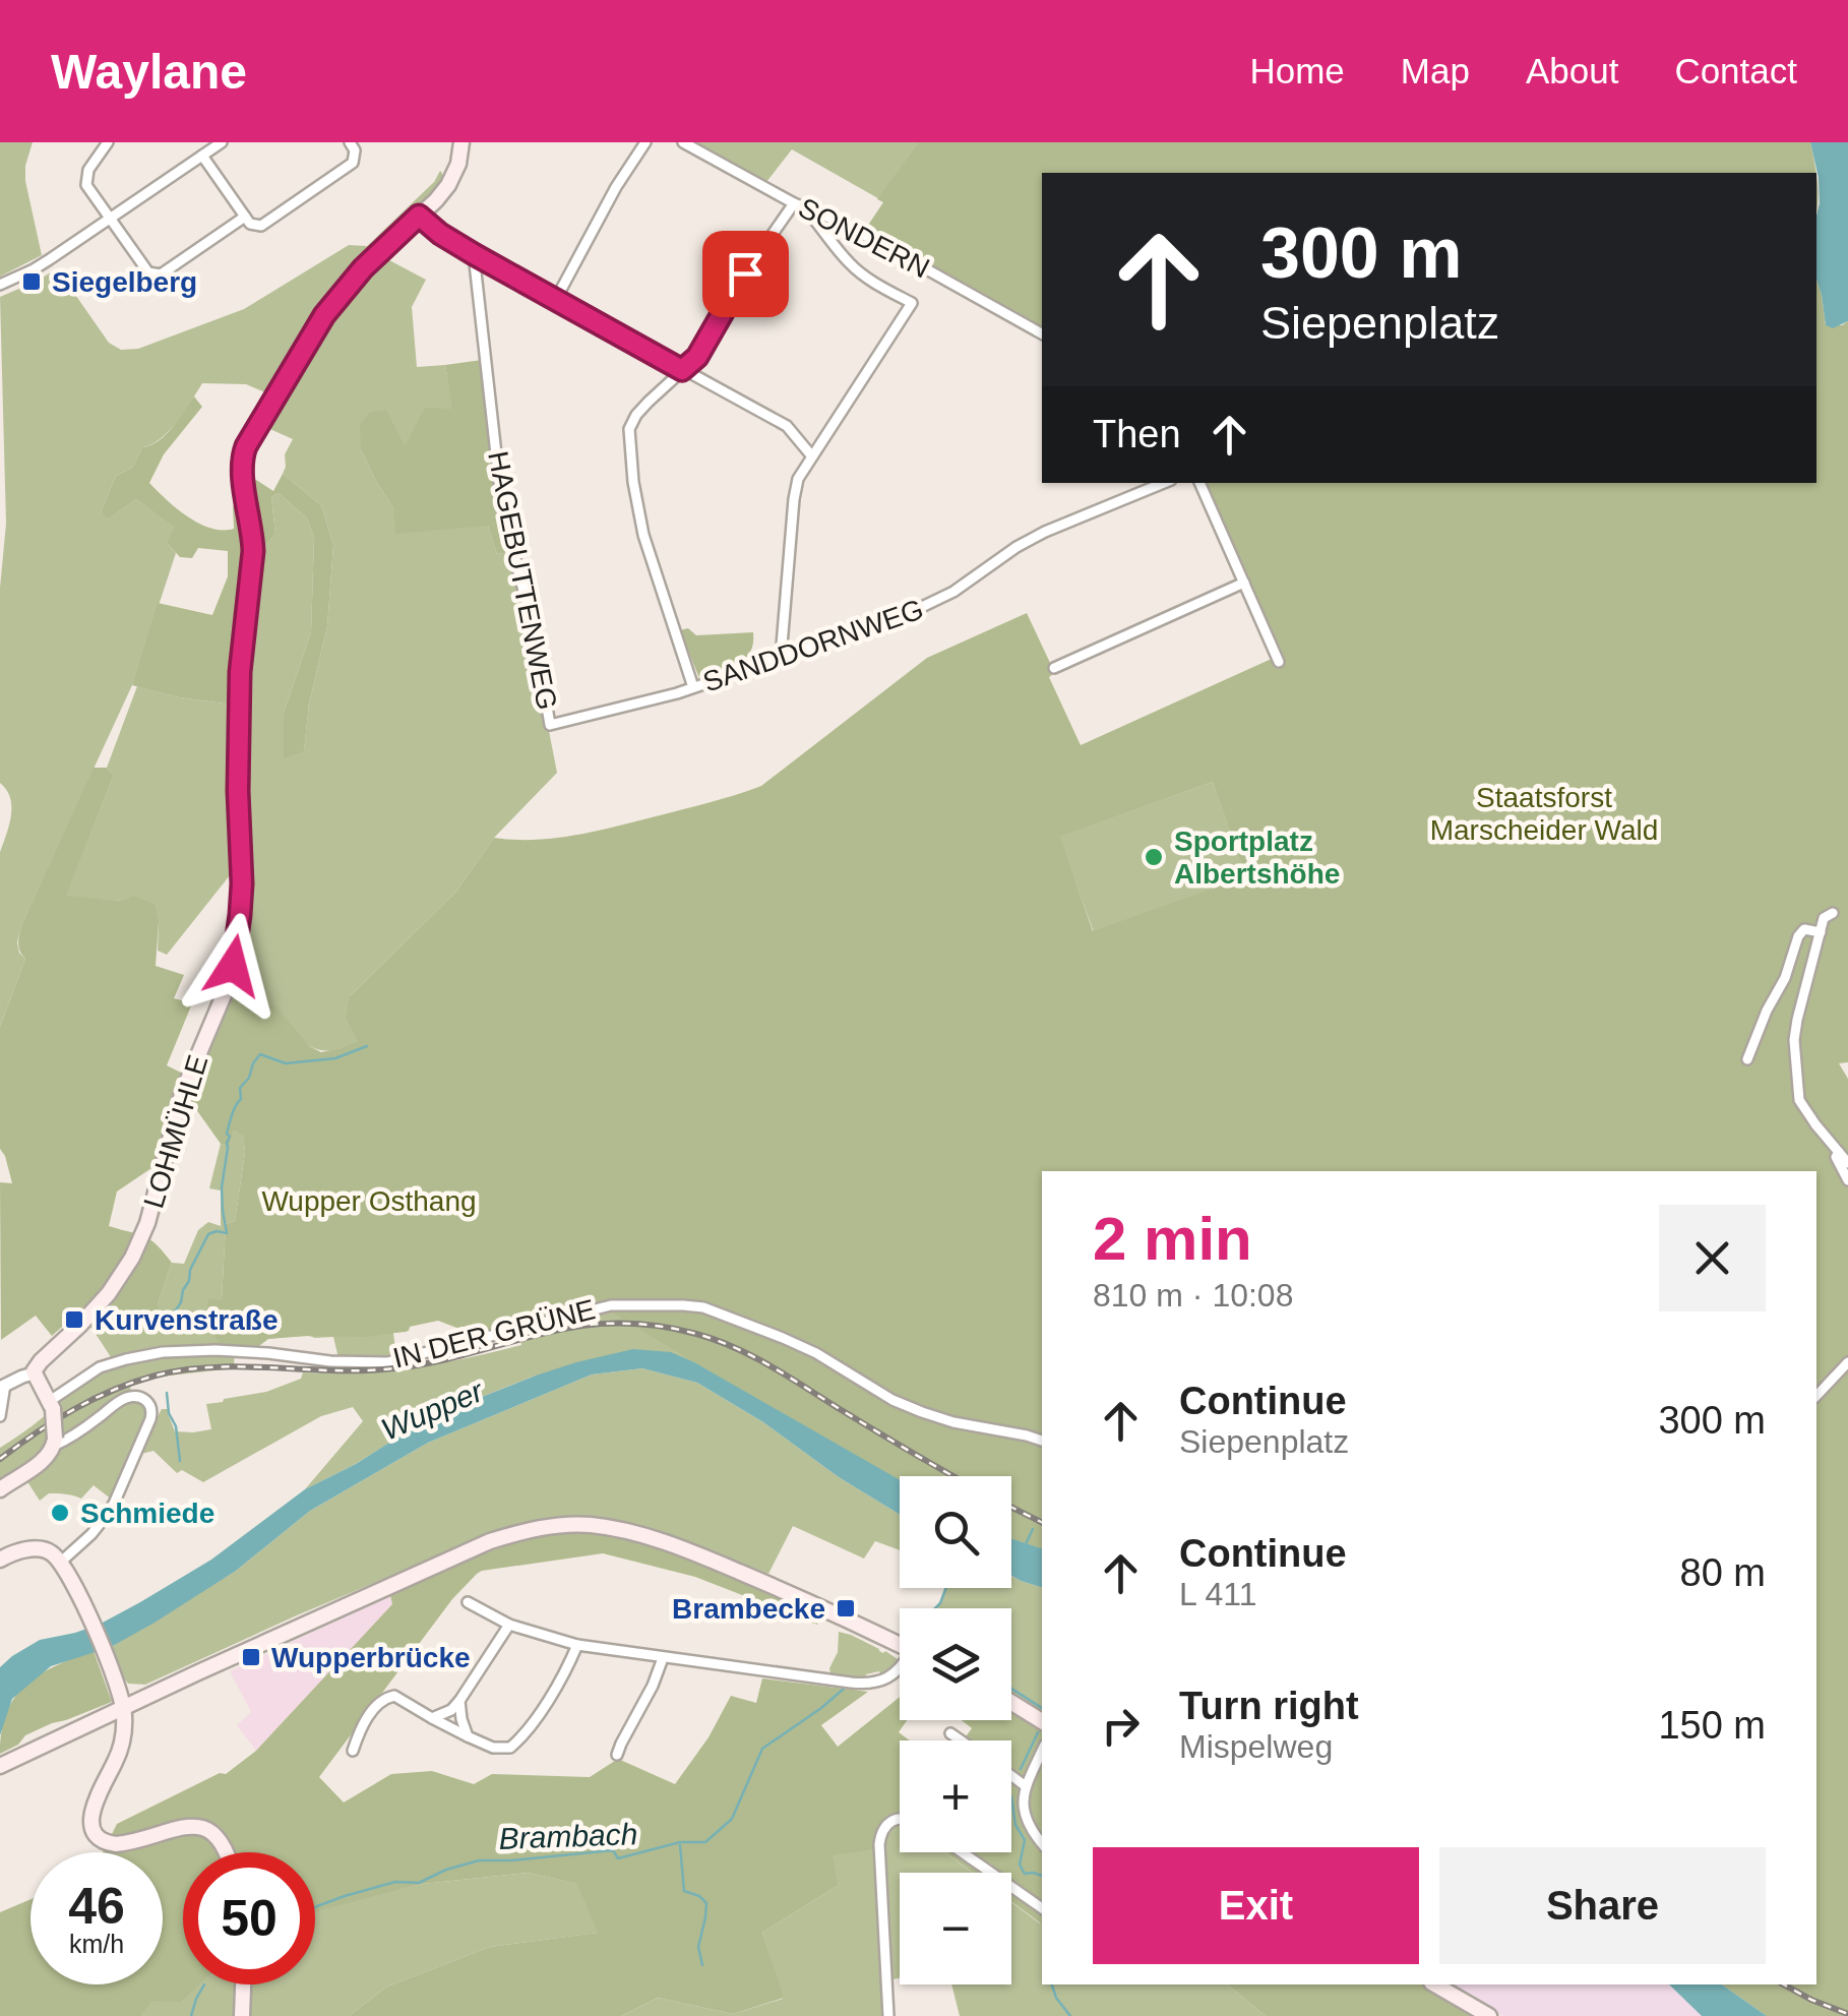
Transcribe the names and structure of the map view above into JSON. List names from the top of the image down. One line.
{"streets":{"main road":["LOHMÜHLE"],"street":["SONDERN","HAGEBUTTENWEG","SANDDORNWEG","IN DER GRÜNE"]},"crossings":[["HAGEBUTTENWEG","SANDDORNWEG"]],"water":["Wupper","Brambach"],"parks":["Staatsforst Marscheider Wald","Wupper Osthang"],"places":{"transit":["Siegelberg","Kurvenstraße","Brambecke","Wupperbrücke"],"other":["Sportplatz Albertshöhe","Schmiede"]},"page":{"header":"Waylane","nav":["Home","Map","About","Contact"],"turn":["300 m","Siepenplatz"],"then":"Then","heading":["2 min","810 m · 10:08"],"list":[{"name":"Continue","note":"Siepenplatz","value":"300 m"},{"name":"Continue","note":"L 411","value":"80 m"},{"name":"Turn right","note":"Mispelweg","value":"150 m"}],"map_buttons":["+","−"],"buttons":["Exit","Share"],"speed":"46 km/h","limit":"50"}}
